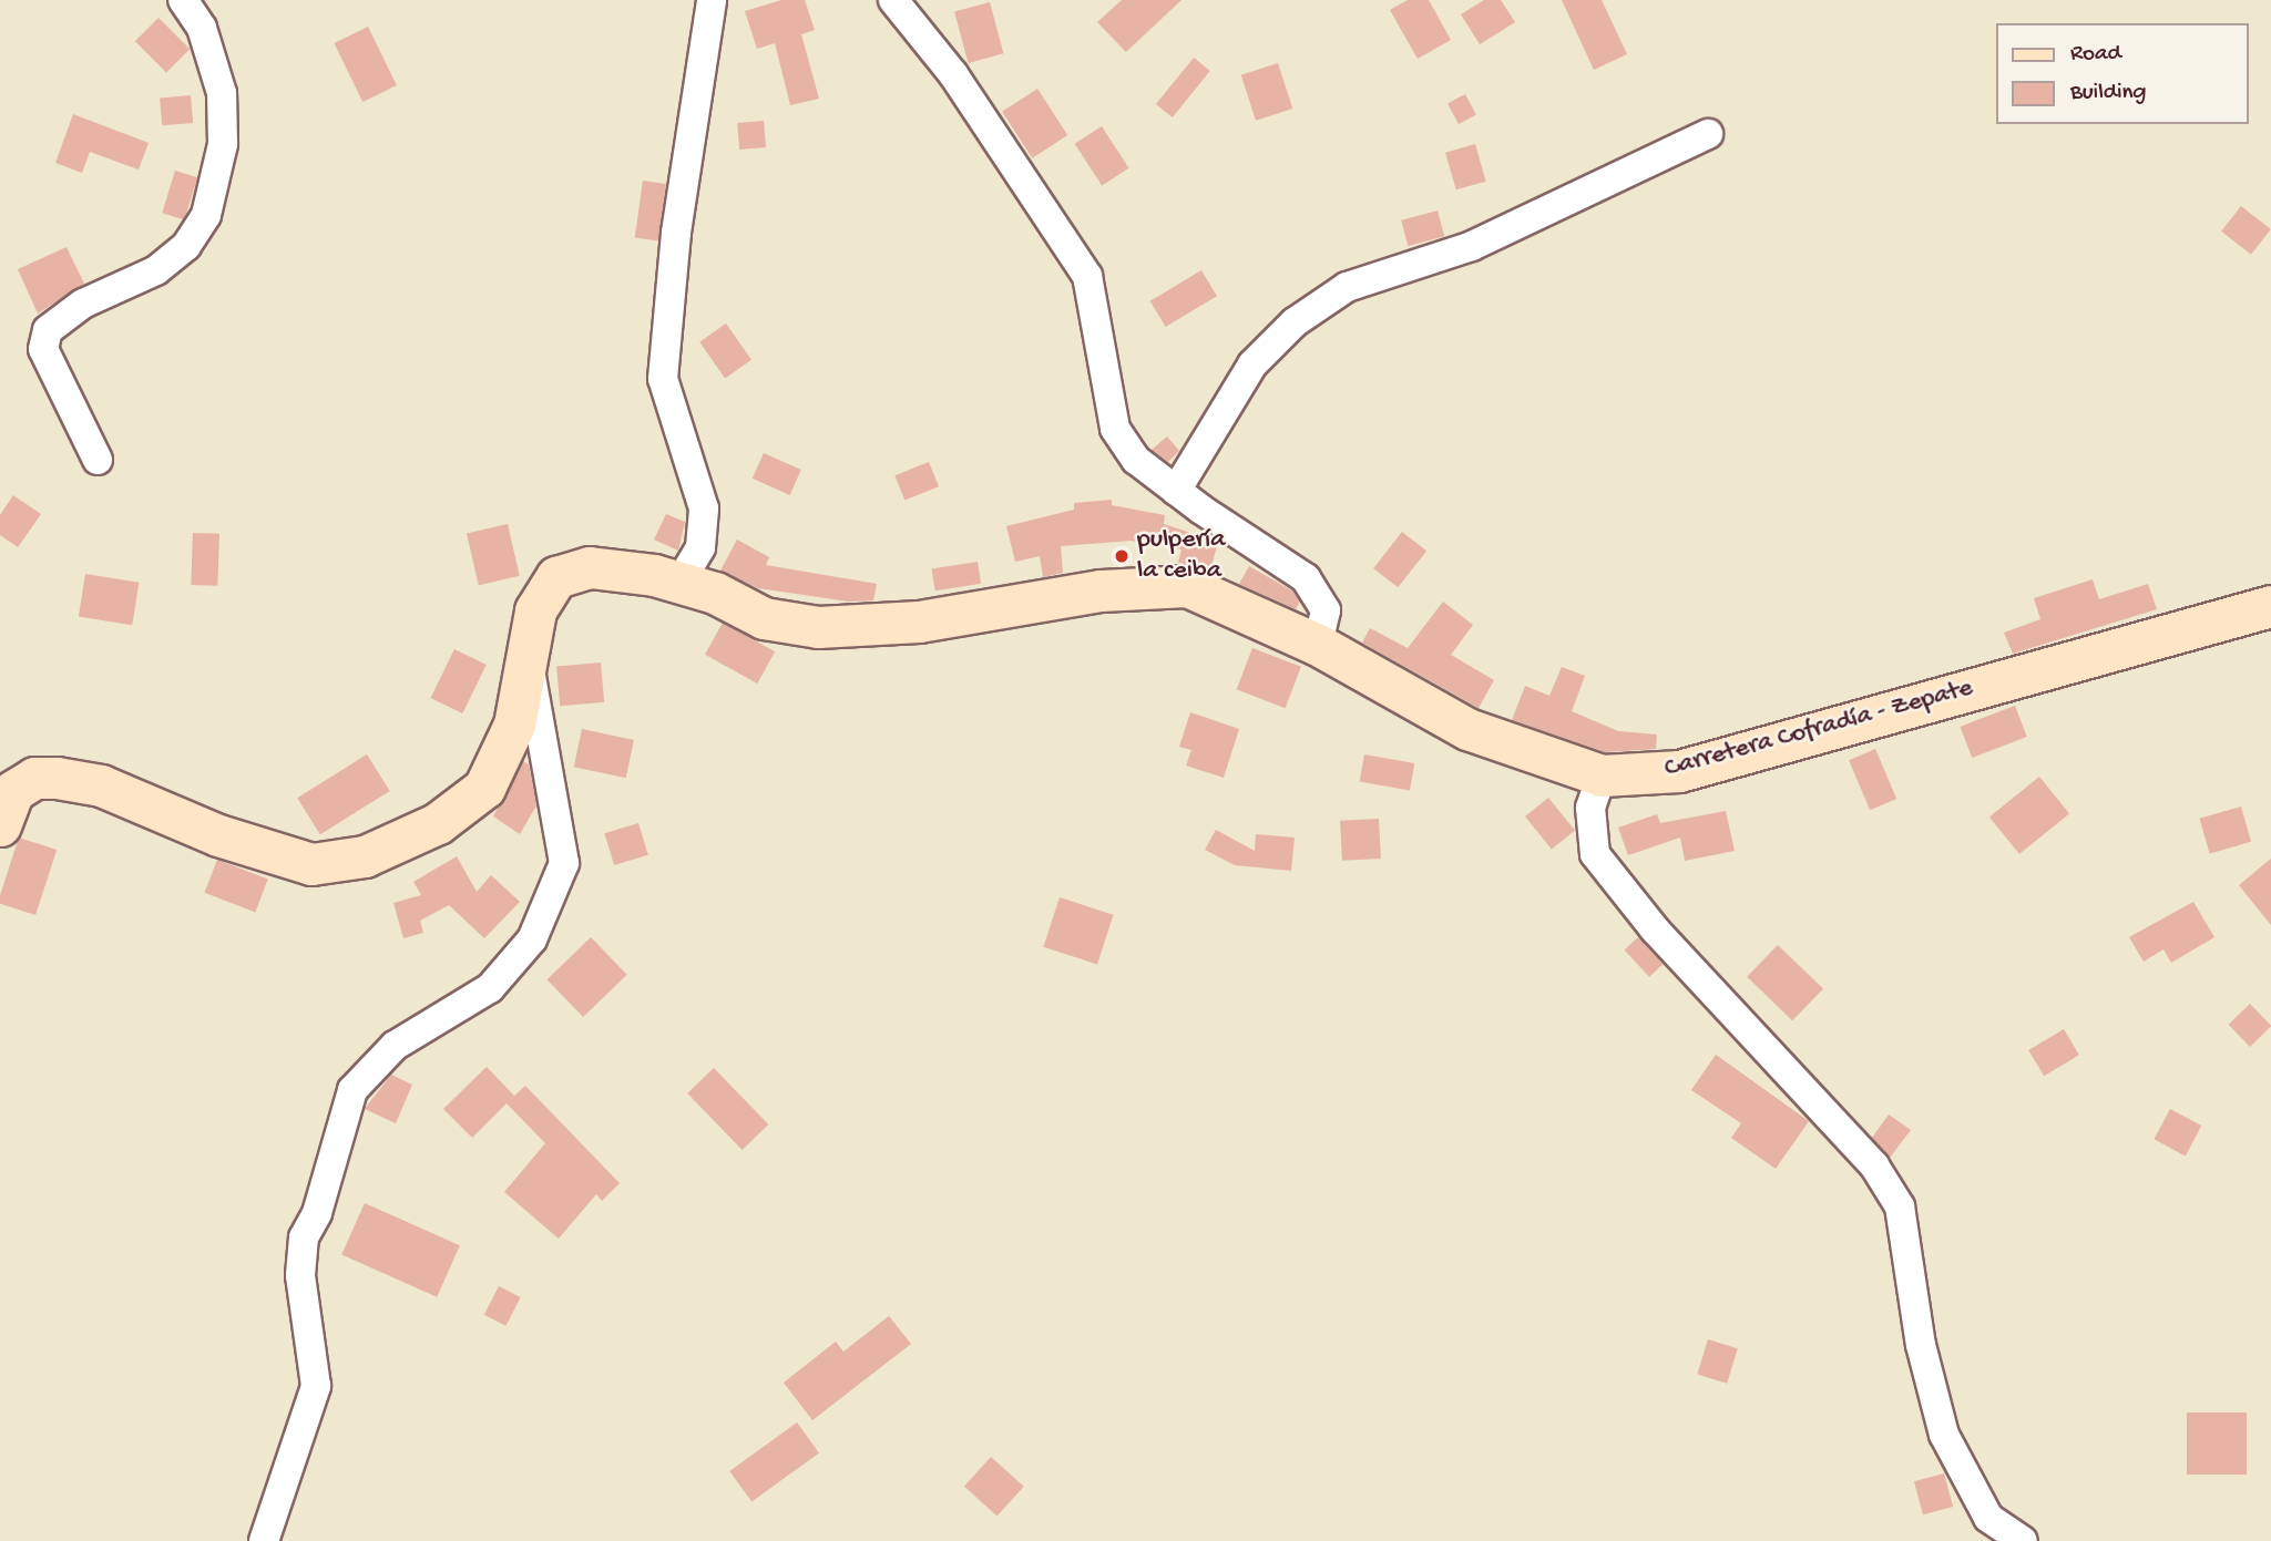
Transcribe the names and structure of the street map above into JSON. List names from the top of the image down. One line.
{"streets":{"street":["Carretera Cofradía - Zepate"]},"places":["pulpería la ceiba"],"legend":["Road","Building"]}
